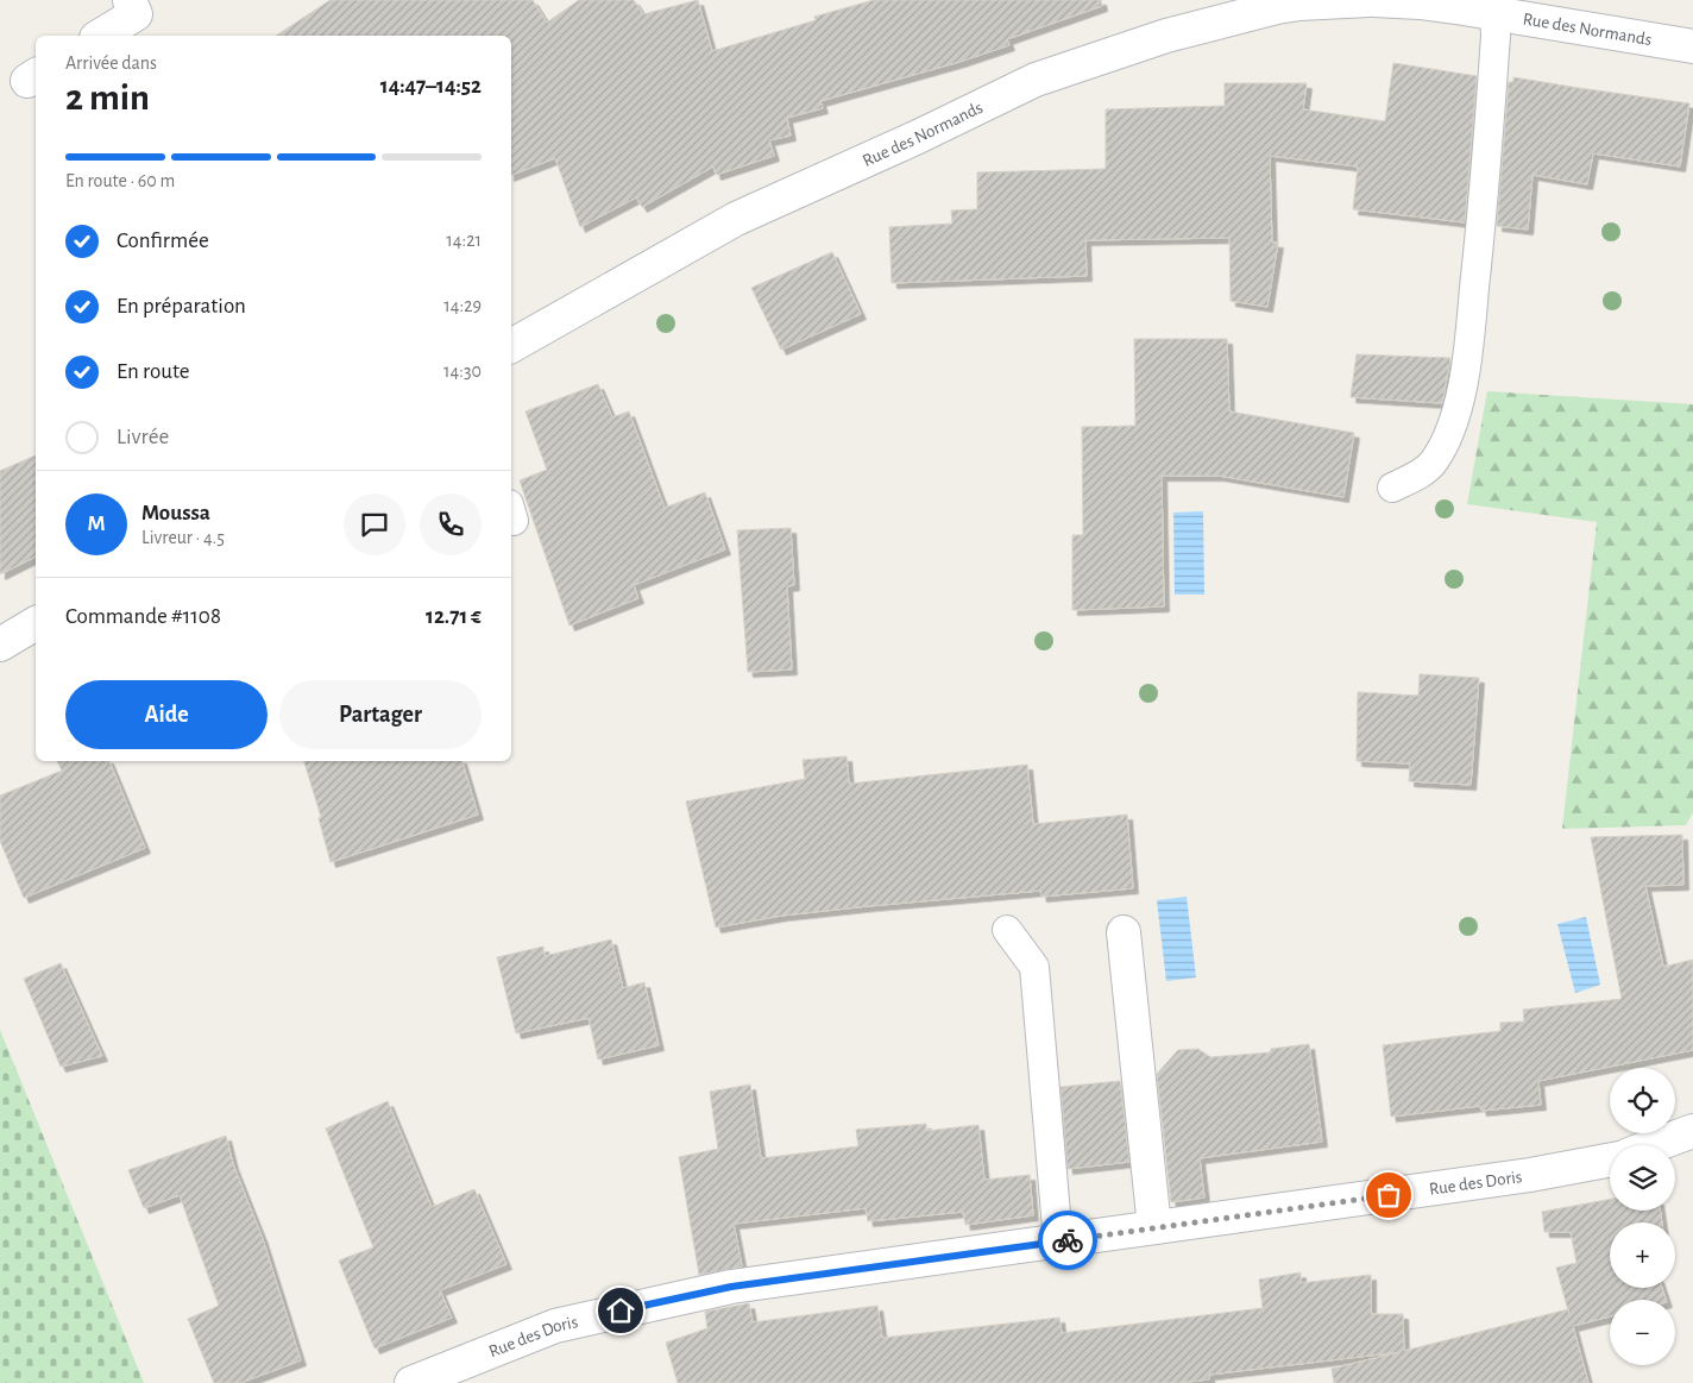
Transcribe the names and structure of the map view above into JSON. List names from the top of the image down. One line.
{"streets":{"street":["Rue des Normands","Rue des Doris"]},"page":{"heading":["2 min","Arrivée dans","14:47–14:52"],"panel":["Moussa","Livreur · 4.5","Commande #1108","12.71 €"],"bar":"En route · 60 m","list":[["Confirmée","14:21"],["En préparation","14:29"],["En route","14:30"],"Livrée"],"round":"M","buttons":["Aide","Partager"],"map_buttons":["+","−"]}}
